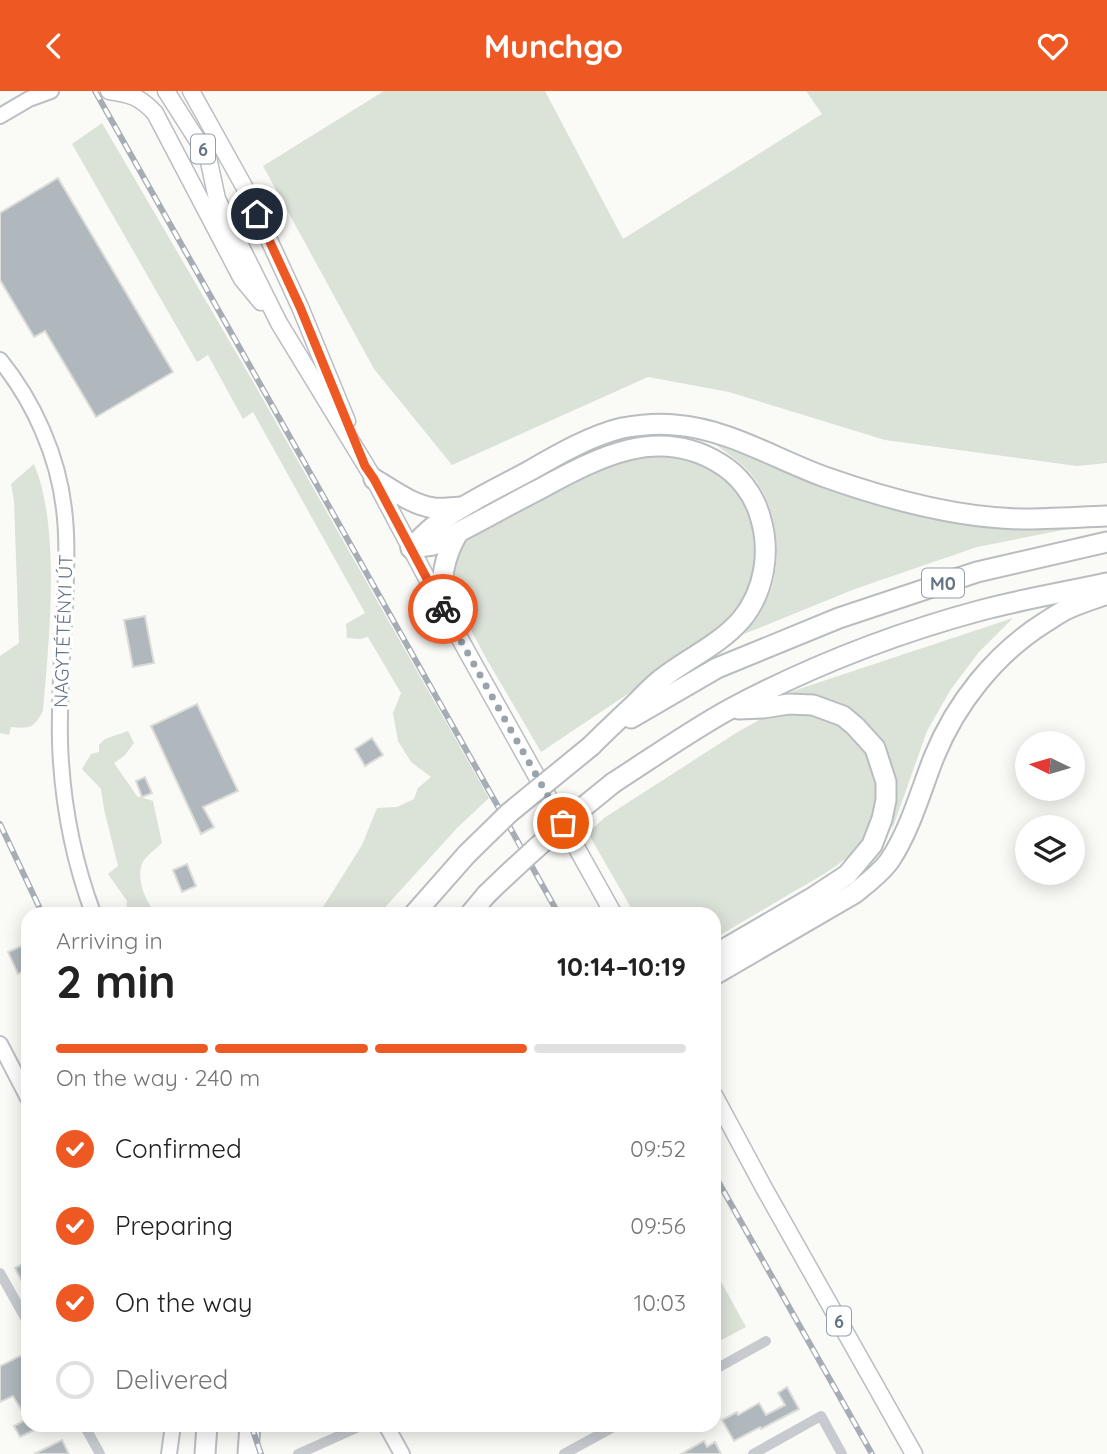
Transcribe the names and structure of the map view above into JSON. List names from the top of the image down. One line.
{"streets":{"highway":["M0"],"main road":["6","NAGYTÉTÉNYI ÚT"]},"north":"left","page":{"header":"Munchgo","heading":["2 min","Arriving in","10:14–10:19"],"bar":"On the way · 240 m","list":[["Confirmed","09:52"],["Preparing","09:56"],["On the way","10:03"],"Delivered"]}}
